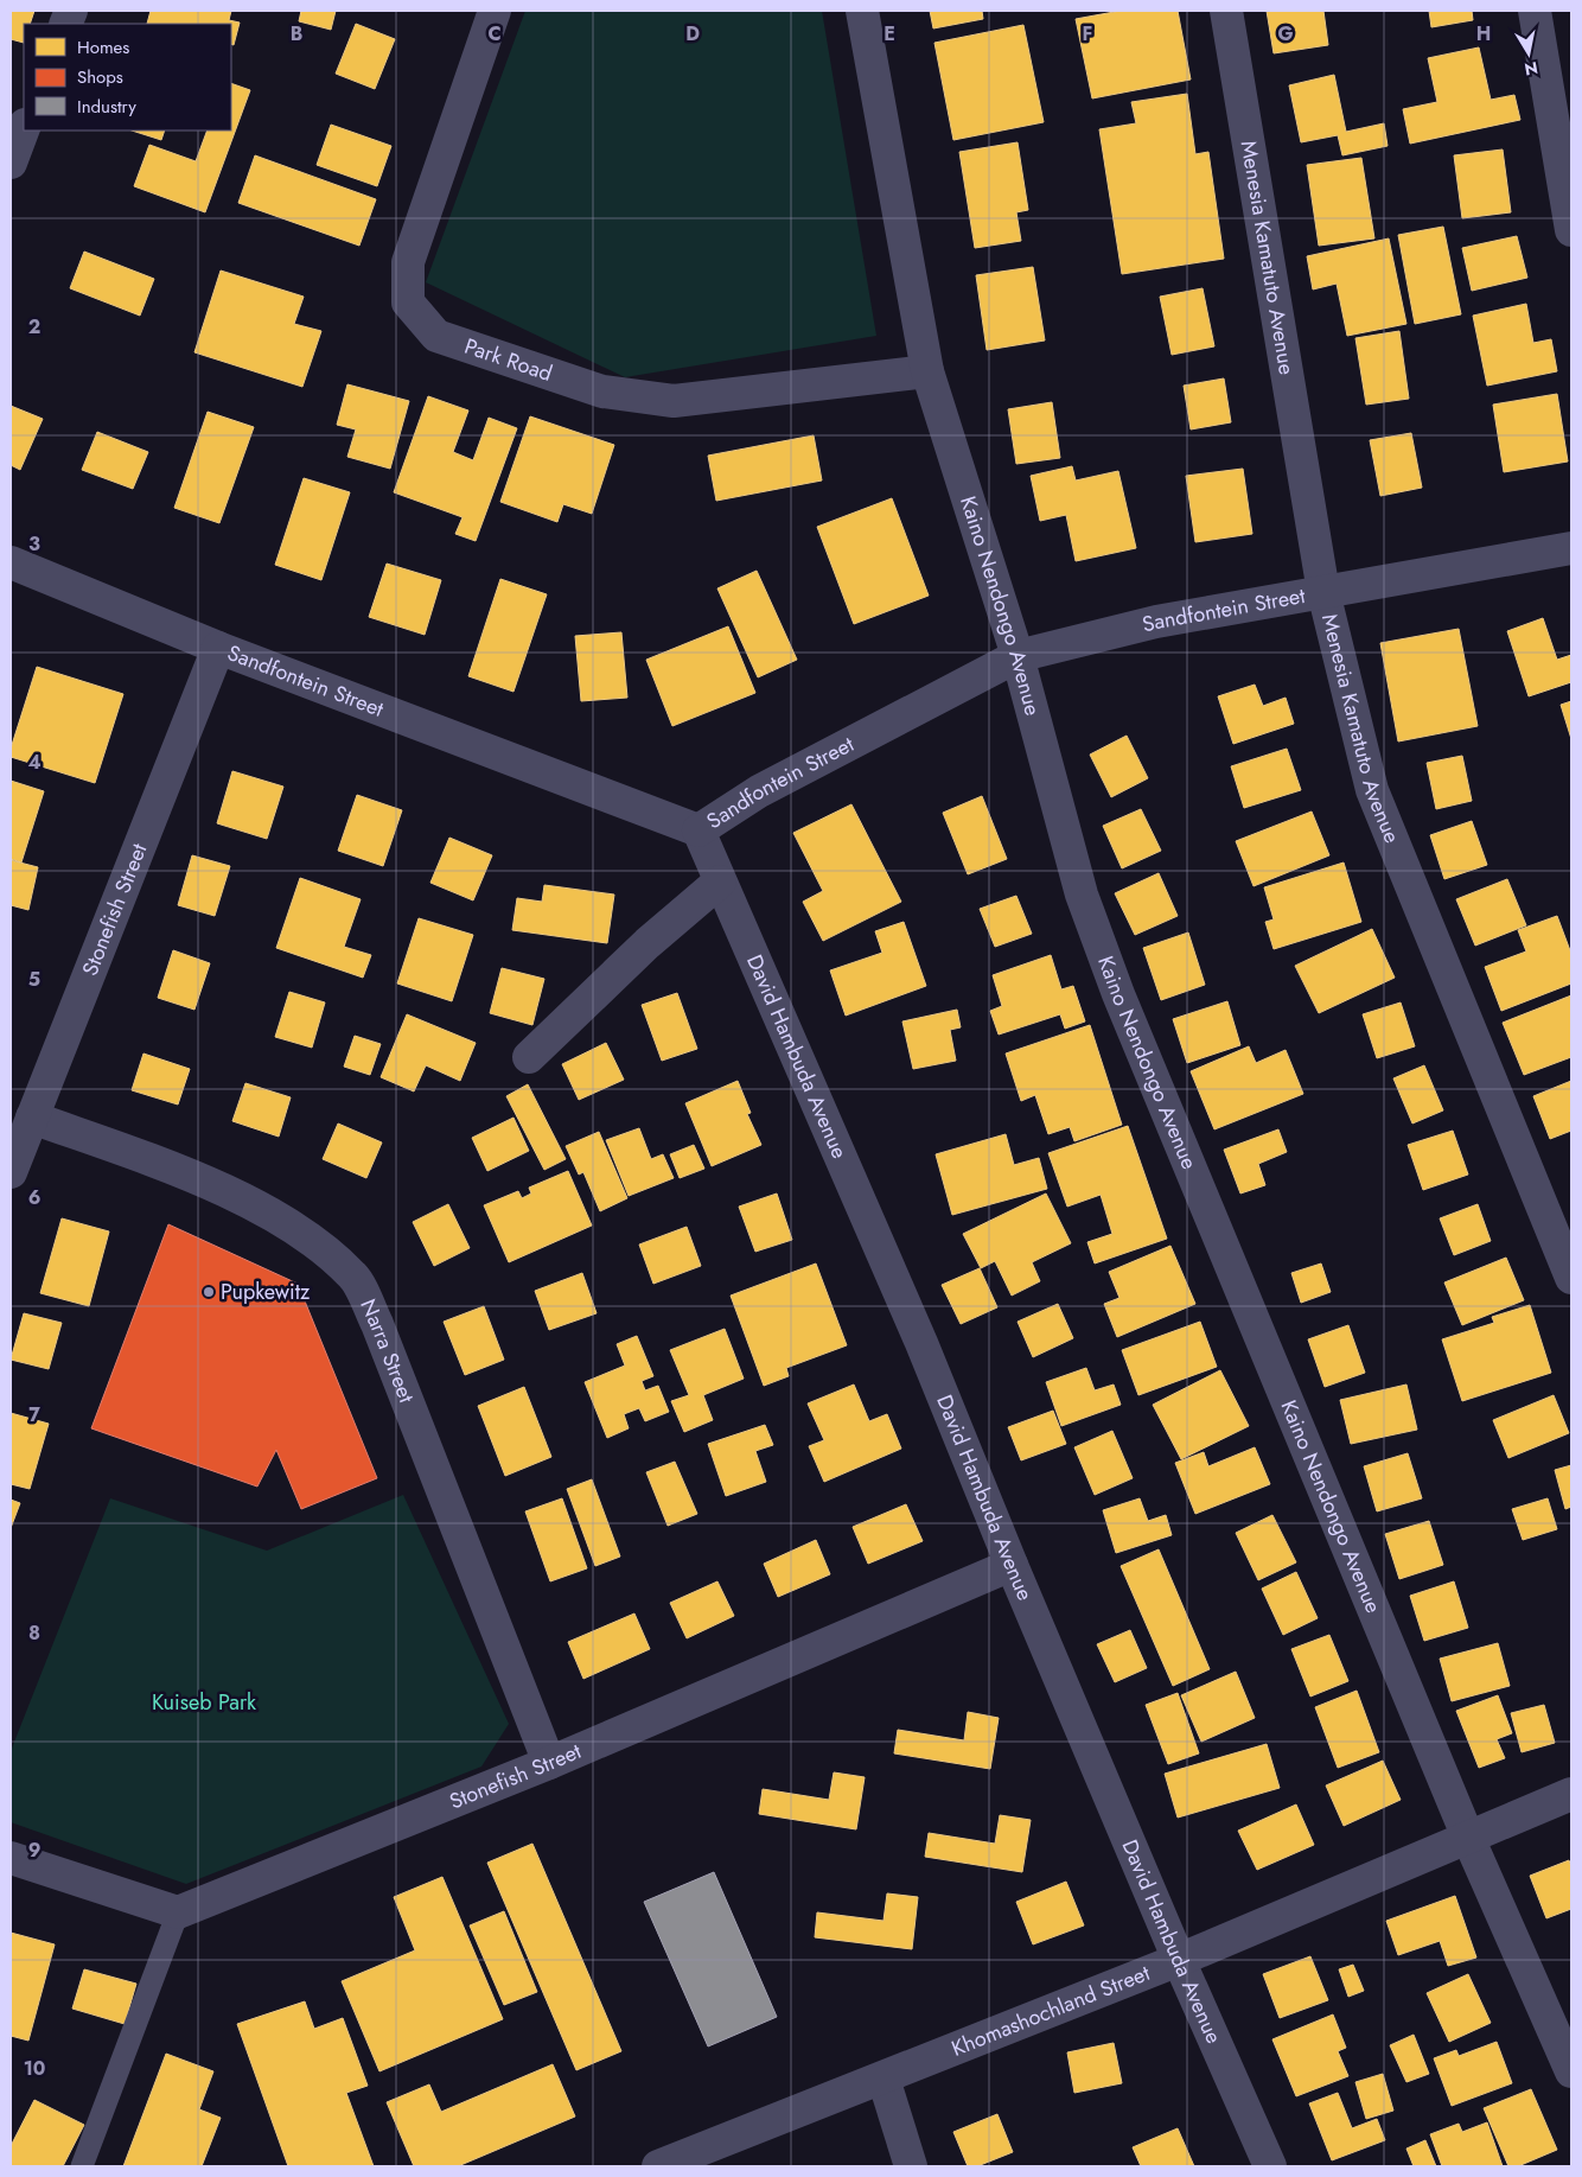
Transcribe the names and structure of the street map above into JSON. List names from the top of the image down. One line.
{"streets":{"street":["Menesia Kamatuto Avenue","Park Road","Kaino Nendongo Avenue","Sandfontein Street","Stonefish Street","David Hambuda Avenue","Narra Street","Khomashochland Street"]},"crossings":[["Menesia Kamatuto Avenue","Sandfontein Street"],["Park Road","Kaino Nendongo Avenue"],["Kaino Nendongo Avenue","Sandfontein Street"],["Kaino Nendongo Avenue","Khomashochland Street"],["Sandfontein Street","Stonefish Street"],["Sandfontein Street","David Hambuda Avenue"],["Stonefish Street","David Hambuda Avenue"],["Stonefish Street","Narra Street"],["David Hambuda Avenue","Khomashochland Street"]],"parks":["Kuiseb Park"],"places":["Pupkewitz"],"legend":["Homes","Shops","Industry"],"north":"bottom","grid":{"columns":["B","C","D","E","F","G","H"],"rows":["2","3","4","5","6","7","8","9","10"]}}
